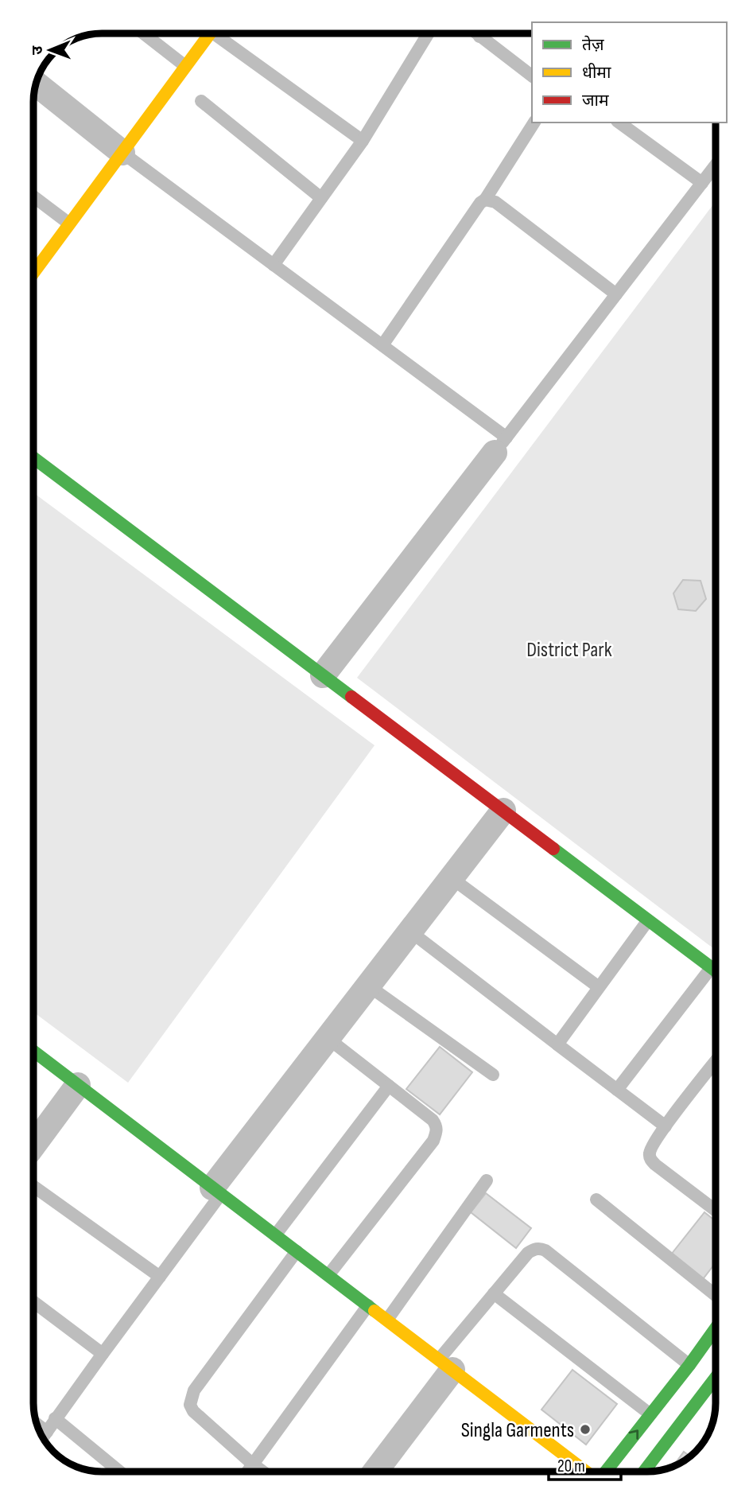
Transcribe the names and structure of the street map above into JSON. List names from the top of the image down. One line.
{"parks":["District Park"],"places":["Singla Garments"],"legend":["तेज़","धीमा","जाम"],"scale_bar":"20 m","north":"left"}
